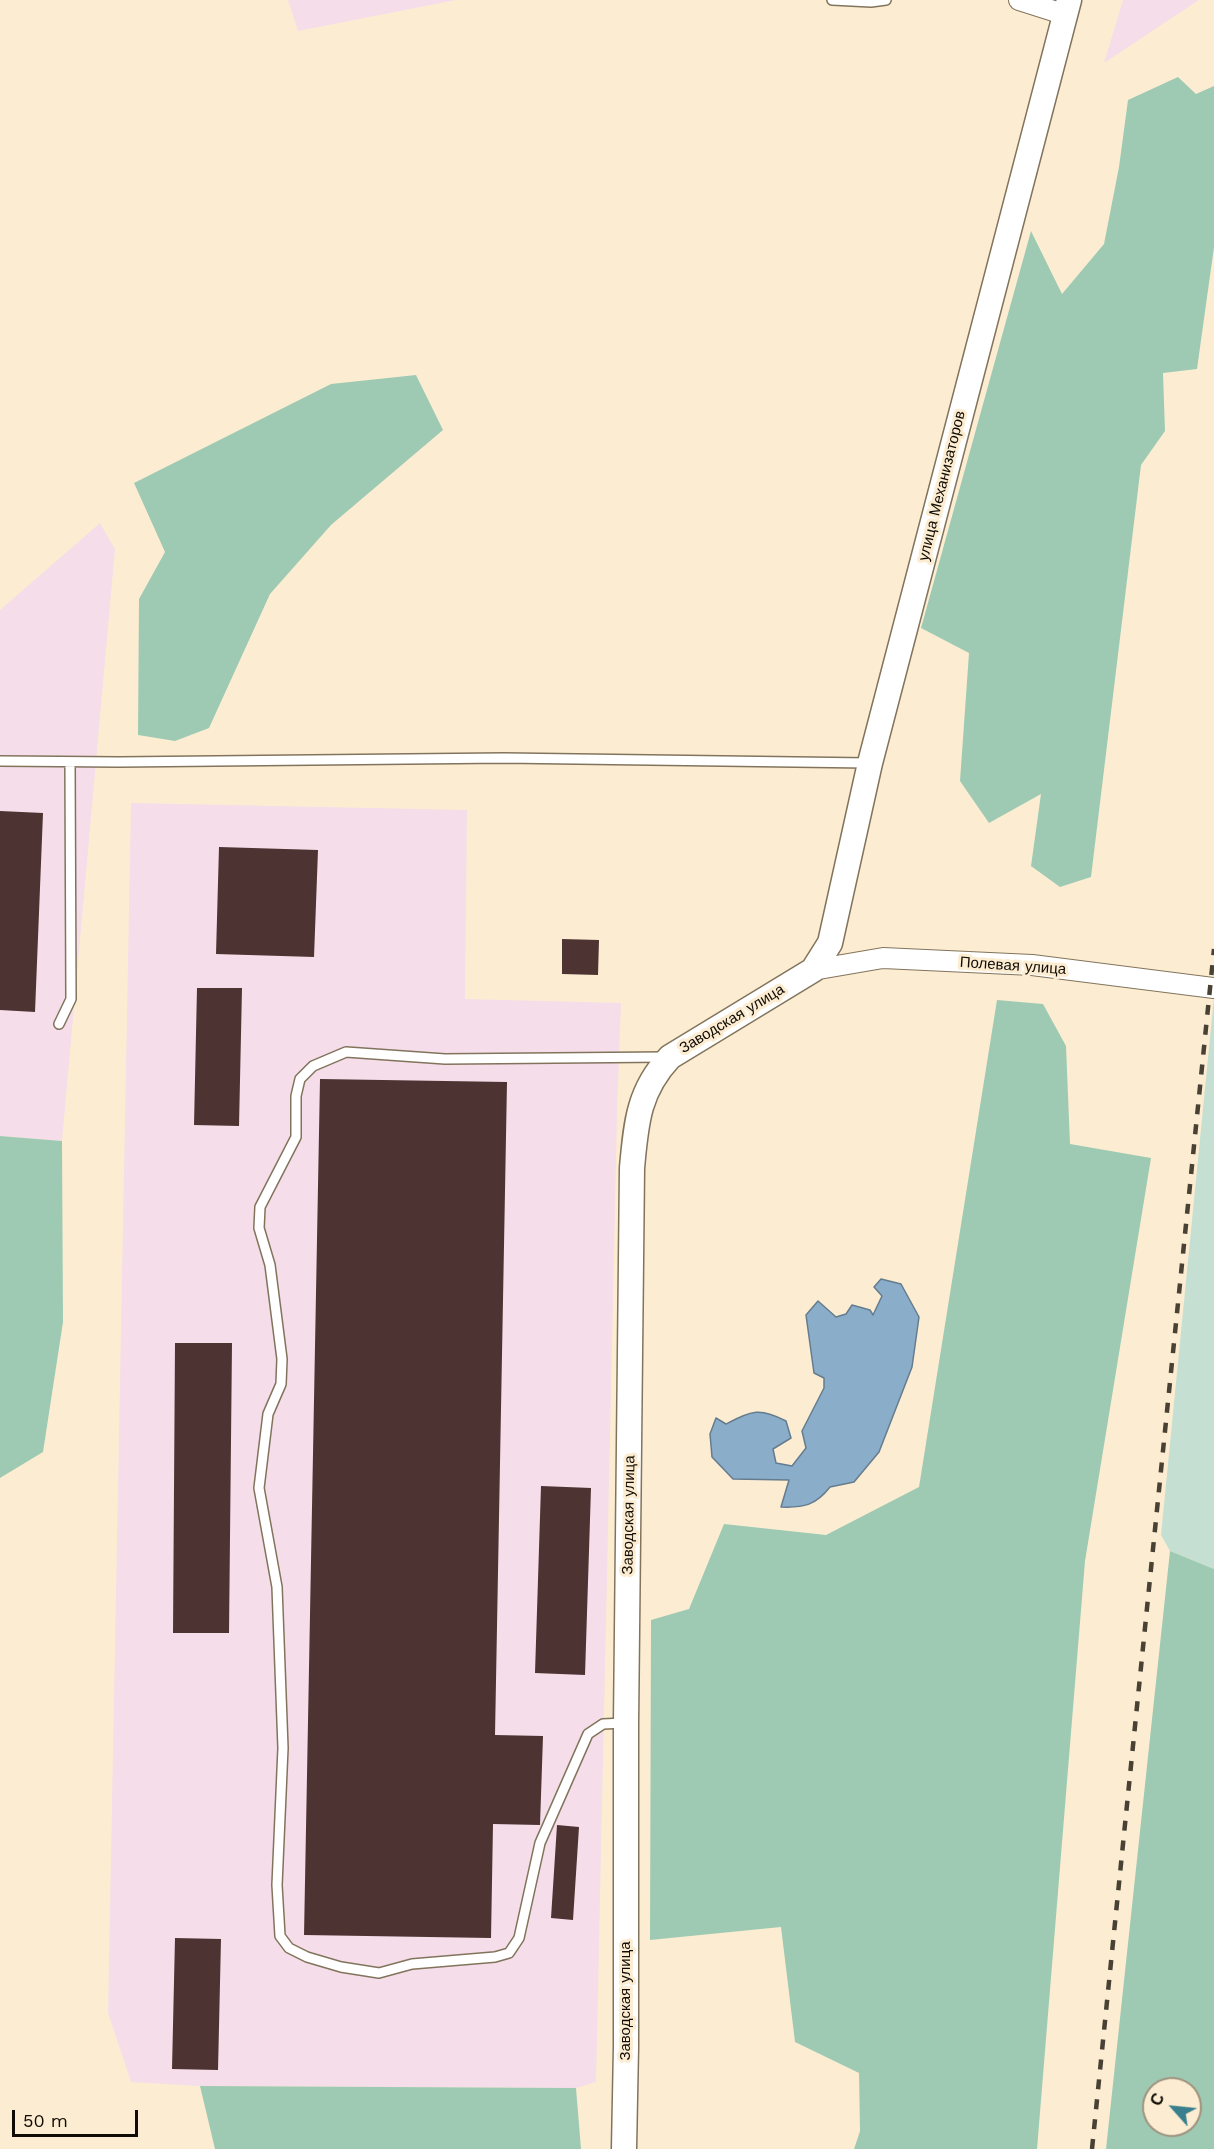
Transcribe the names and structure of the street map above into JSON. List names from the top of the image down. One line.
{"streets":{"street":["улица Механизаторов","Полевая улица","Заводская улица"]},"crossings":[["улица Механизаторов","Полевая улица"],["улица Механизаторов","Заводская улица"],["Полевая улица","Заводская улица"]],"scale_bar":"50 m","north":"top left"}
